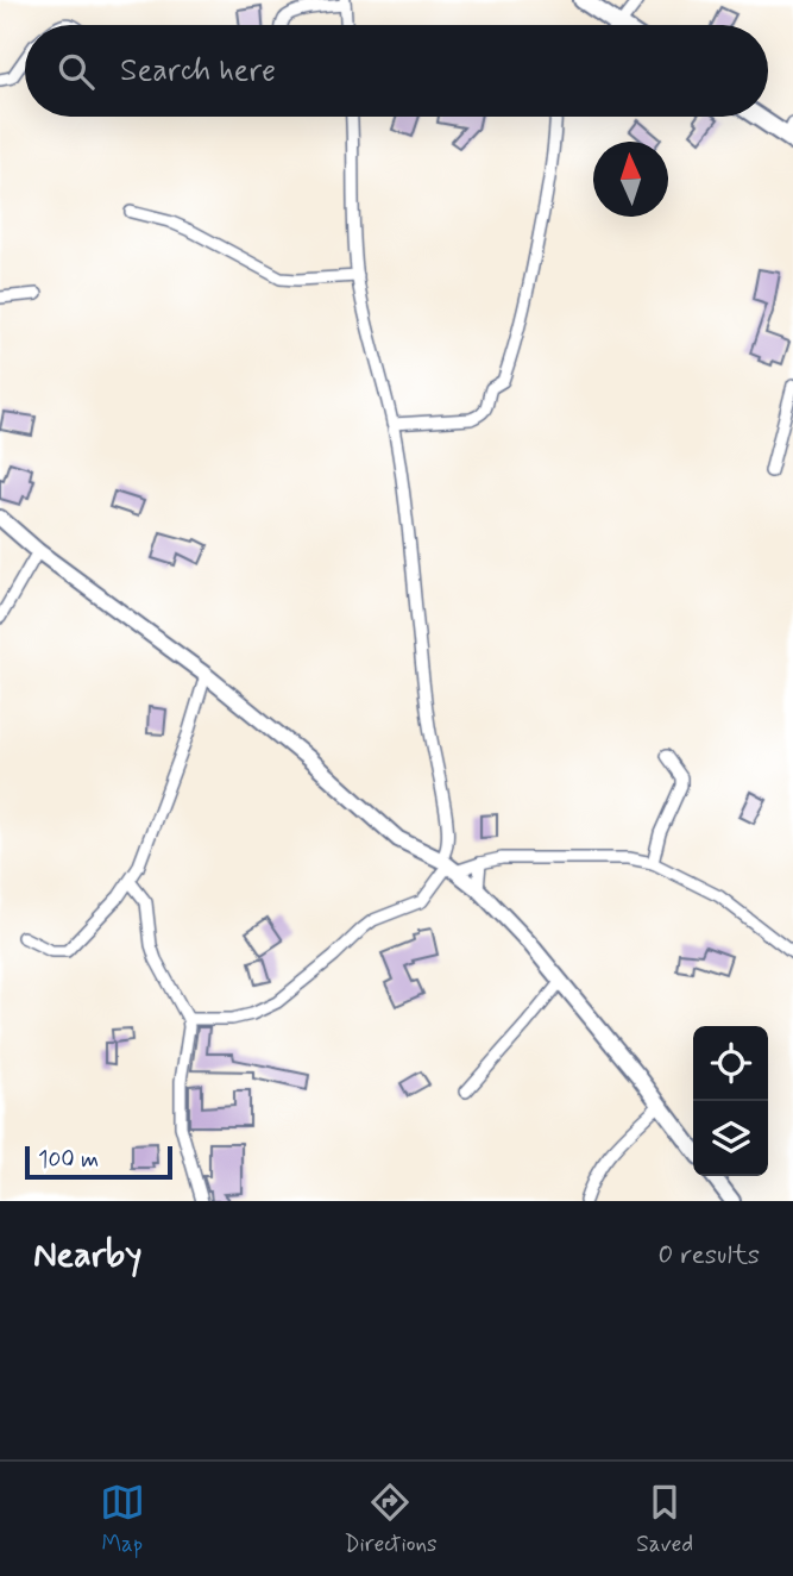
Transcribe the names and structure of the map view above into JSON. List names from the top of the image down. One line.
{"scale_bar":"100 m","north":"top","page":{"search":"Search here","scale":"100 m","heading":["Nearby","0 results"],"nav":["Map","Directions","Saved"]}}
